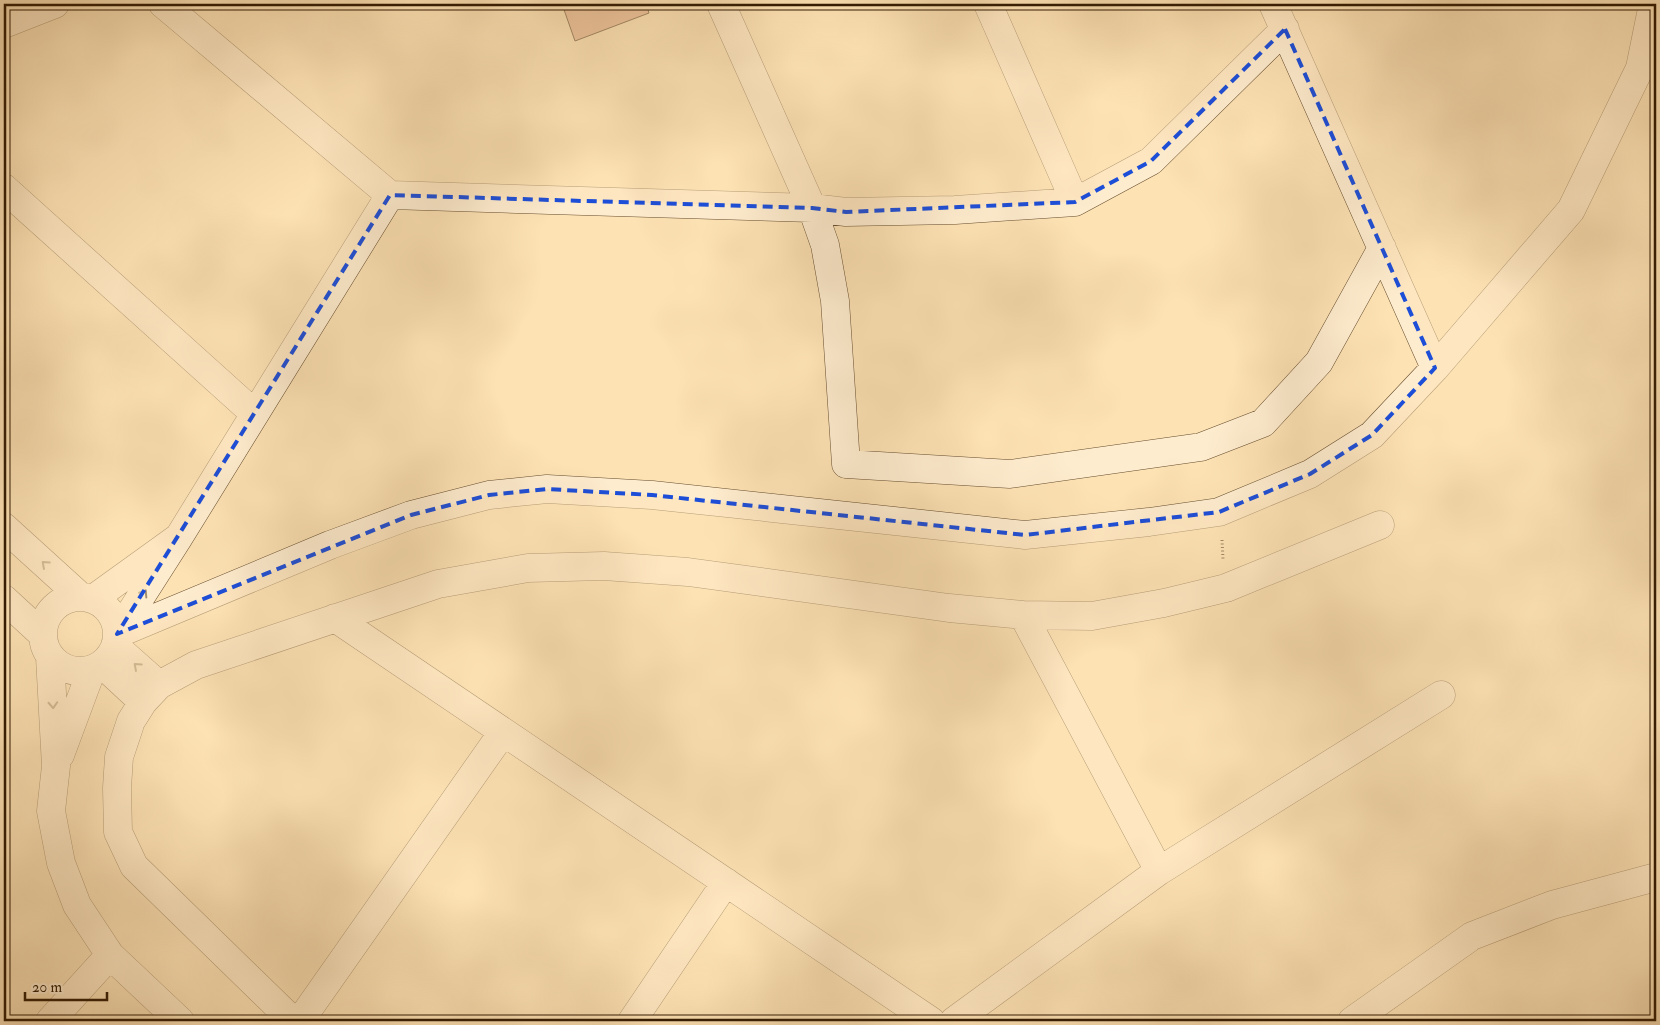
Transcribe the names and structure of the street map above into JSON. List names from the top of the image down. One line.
{"scale_bar":"20 m"}
